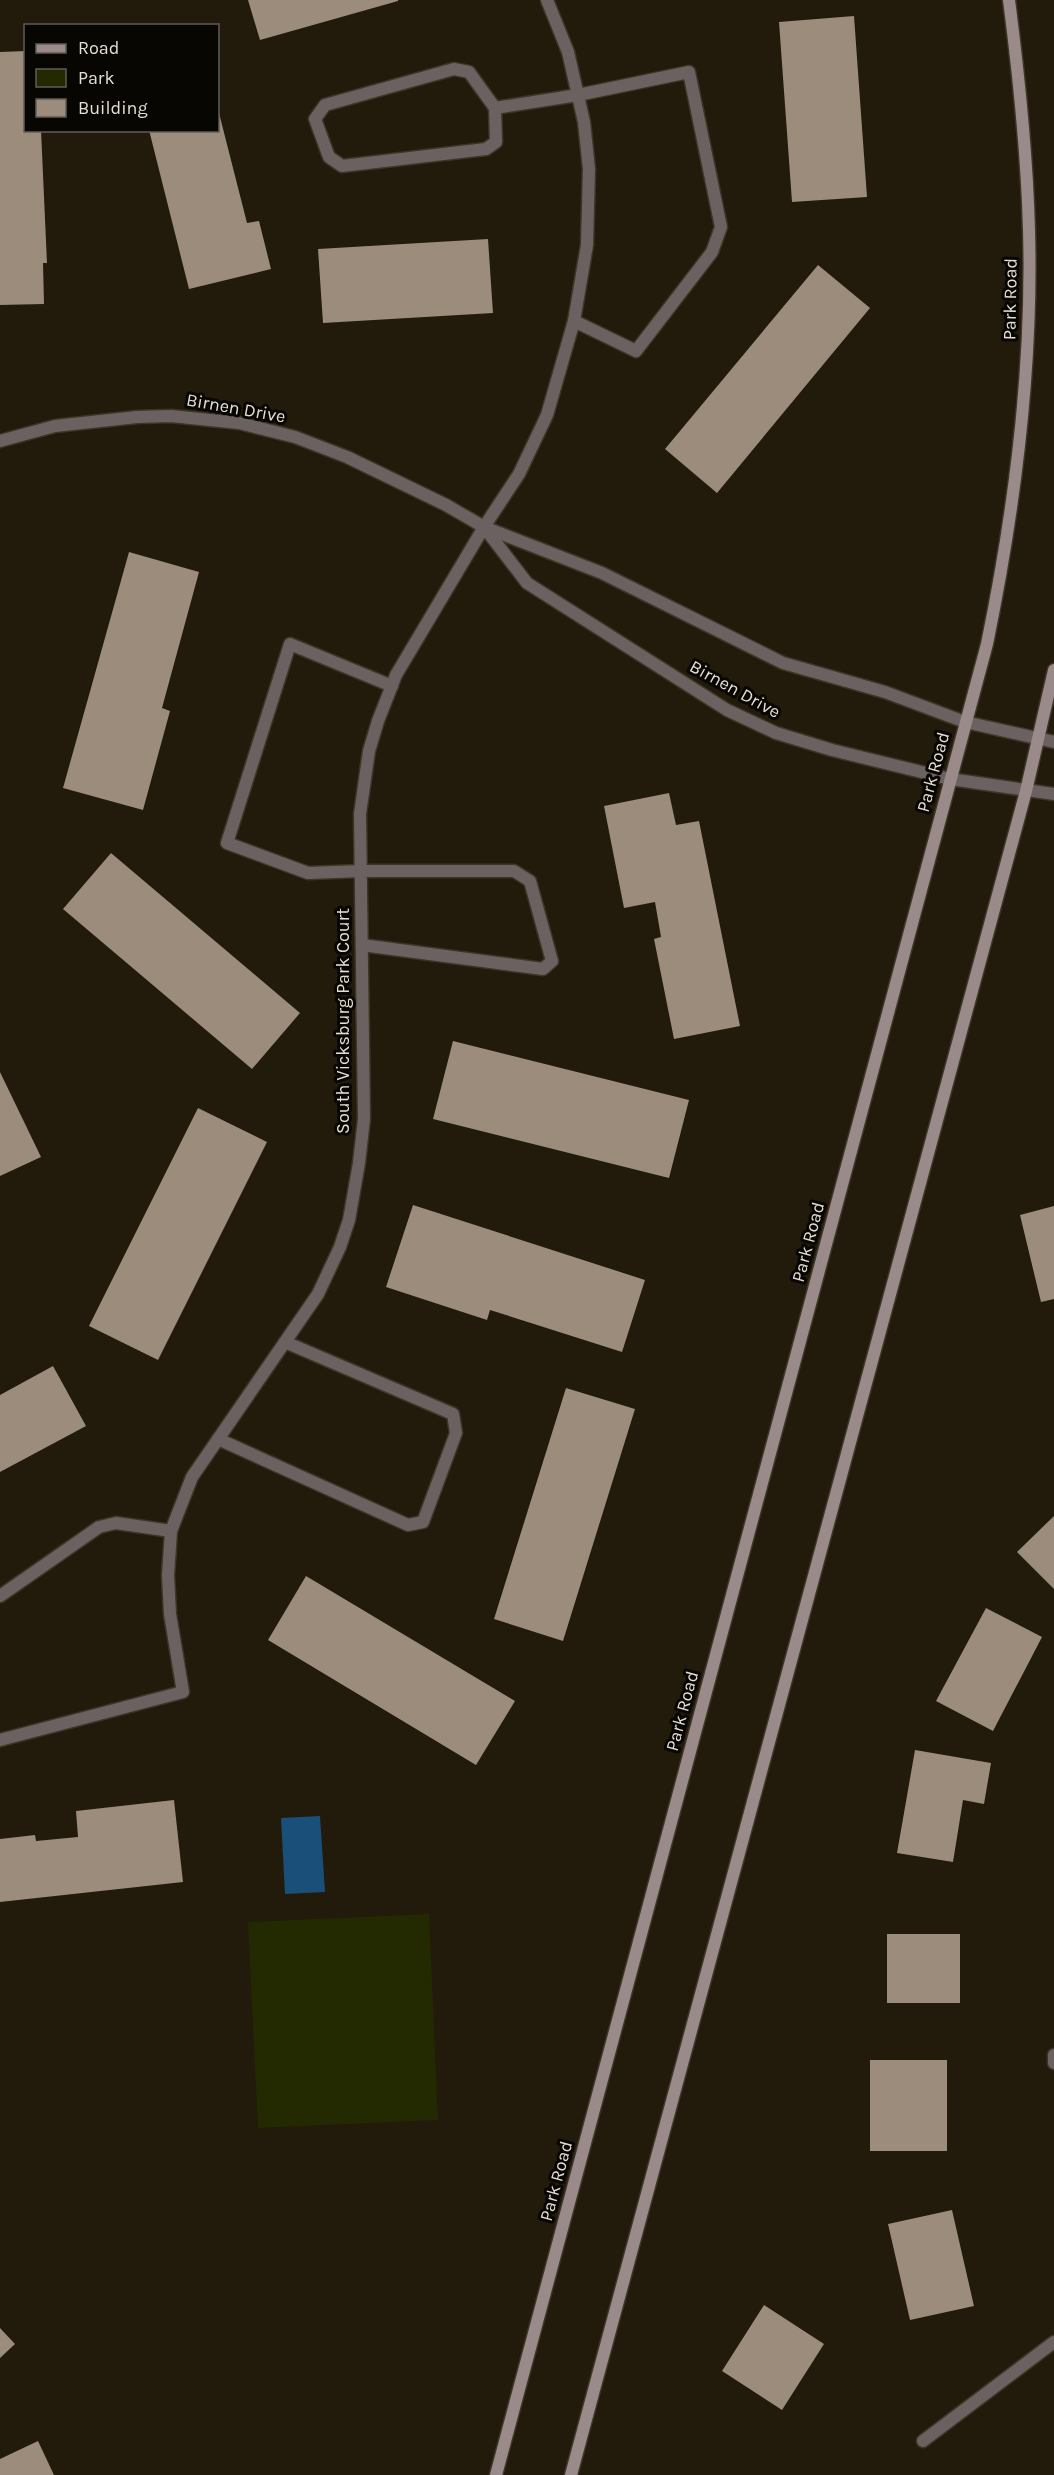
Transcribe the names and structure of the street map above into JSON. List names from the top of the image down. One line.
{"streets":{"main road":["Park Road"],"street":["Birnen Drive","South Vicksburg Park Court"]},"crossings":[["Park Road","Birnen Drive"],["Birnen Drive","South Vicksburg Park Court"]],"legend":["Road","Park","Building"]}
